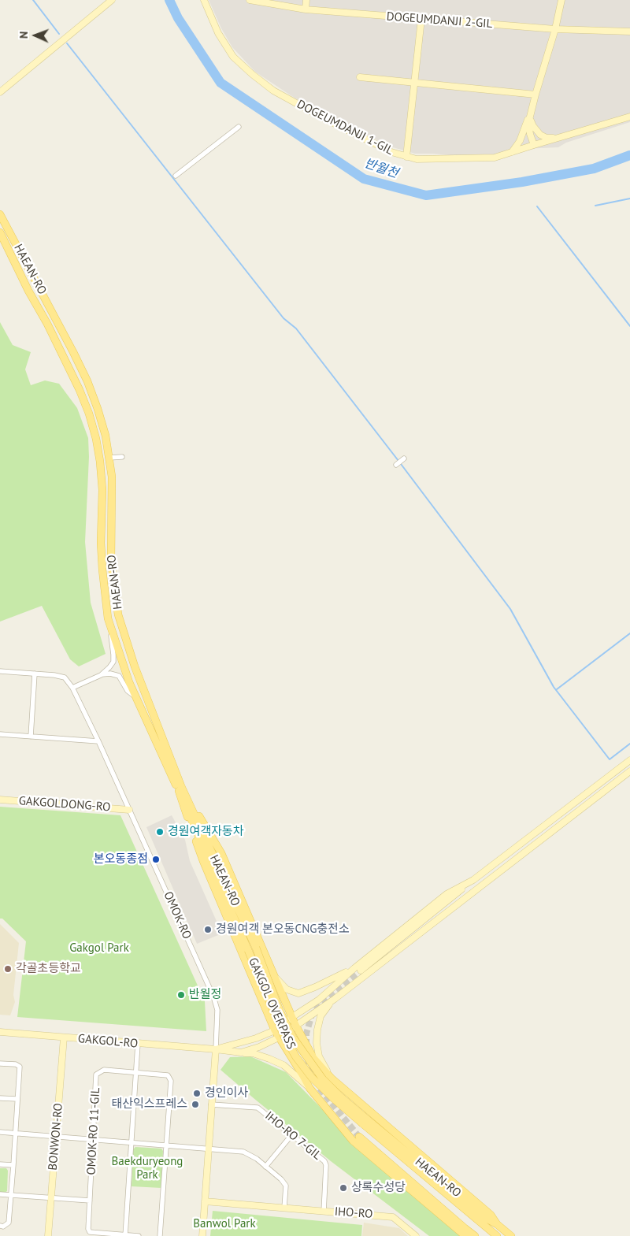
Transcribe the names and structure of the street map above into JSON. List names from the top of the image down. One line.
{"streets":{"main road":["DOGEUMDANJI 2-GIL","DOGEUMDANJI 1-GIL","HAEAN-RO","GAKGOLDONG-RO","OMOK-RO","GAKGOL OVERPASS","GAKGOL-RO","BONWON-RO","IHO-RO"],"street":["OMOK-RO 11-GIL","IHO-RO 7-GIL"]},"crossings":[["HAEAN-RO","GAKGOL OVERPASS"],["GAKGOLDONG-RO","OMOK-RO"],["OMOK-RO","GAKGOL-RO"],["OMOK-RO","IHO-RO 7-GIL"],["OMOK-RO","IHO-RO"],["GAKGOL-RO","BONWON-RO"],["IHO-RO 7-GIL","IHO-RO"]],"water":["반월천"],"parks":["Gakgol Park","Baekduryeong Park","Banwol Park"],"places":["경원여객자동차","본오동종점","경원여객 본오동CNG충전소","각골초등학교","반월정","경인이사","태산익스프레스","상록수성당"],"north":"left"}
